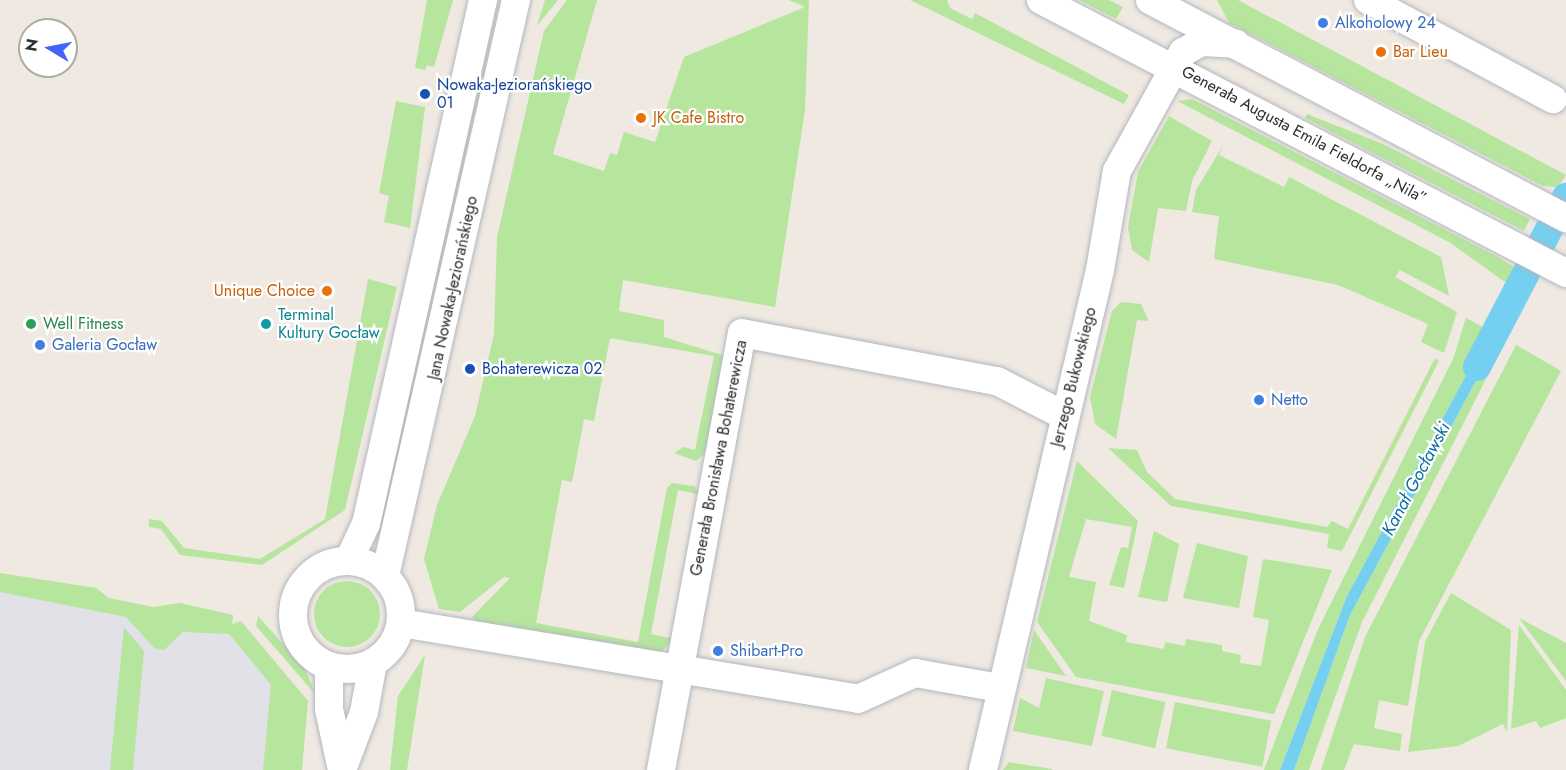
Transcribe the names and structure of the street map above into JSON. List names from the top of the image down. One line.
{"streets":{"street":["Generała Augusta Emila Fieldorfa „Nila”","Jana Nowaka-Jeziorańskiego","Jerzego Bukowskiego","Generała Bronisława Bohaterewicza"]},"crossings":[["Generała Augusta Emila Fieldorfa „Nila”","Jerzego Bukowskiego"],["Jerzego Bukowskiego","Generała Bronisława Bohaterewicza"]],"water":["Kanał Gocławski"],"places":["Alkoholowy 24","Bar Lieu","Nowaka-Jeziorańskiego 01","JK Cafe Bistro","Unique Choice","Well Fitness","Terminal Kultury Gocław","Galeria Gocław","Bohaterewicza 02","Netto","Shibart-Pro"],"north":"left"}
